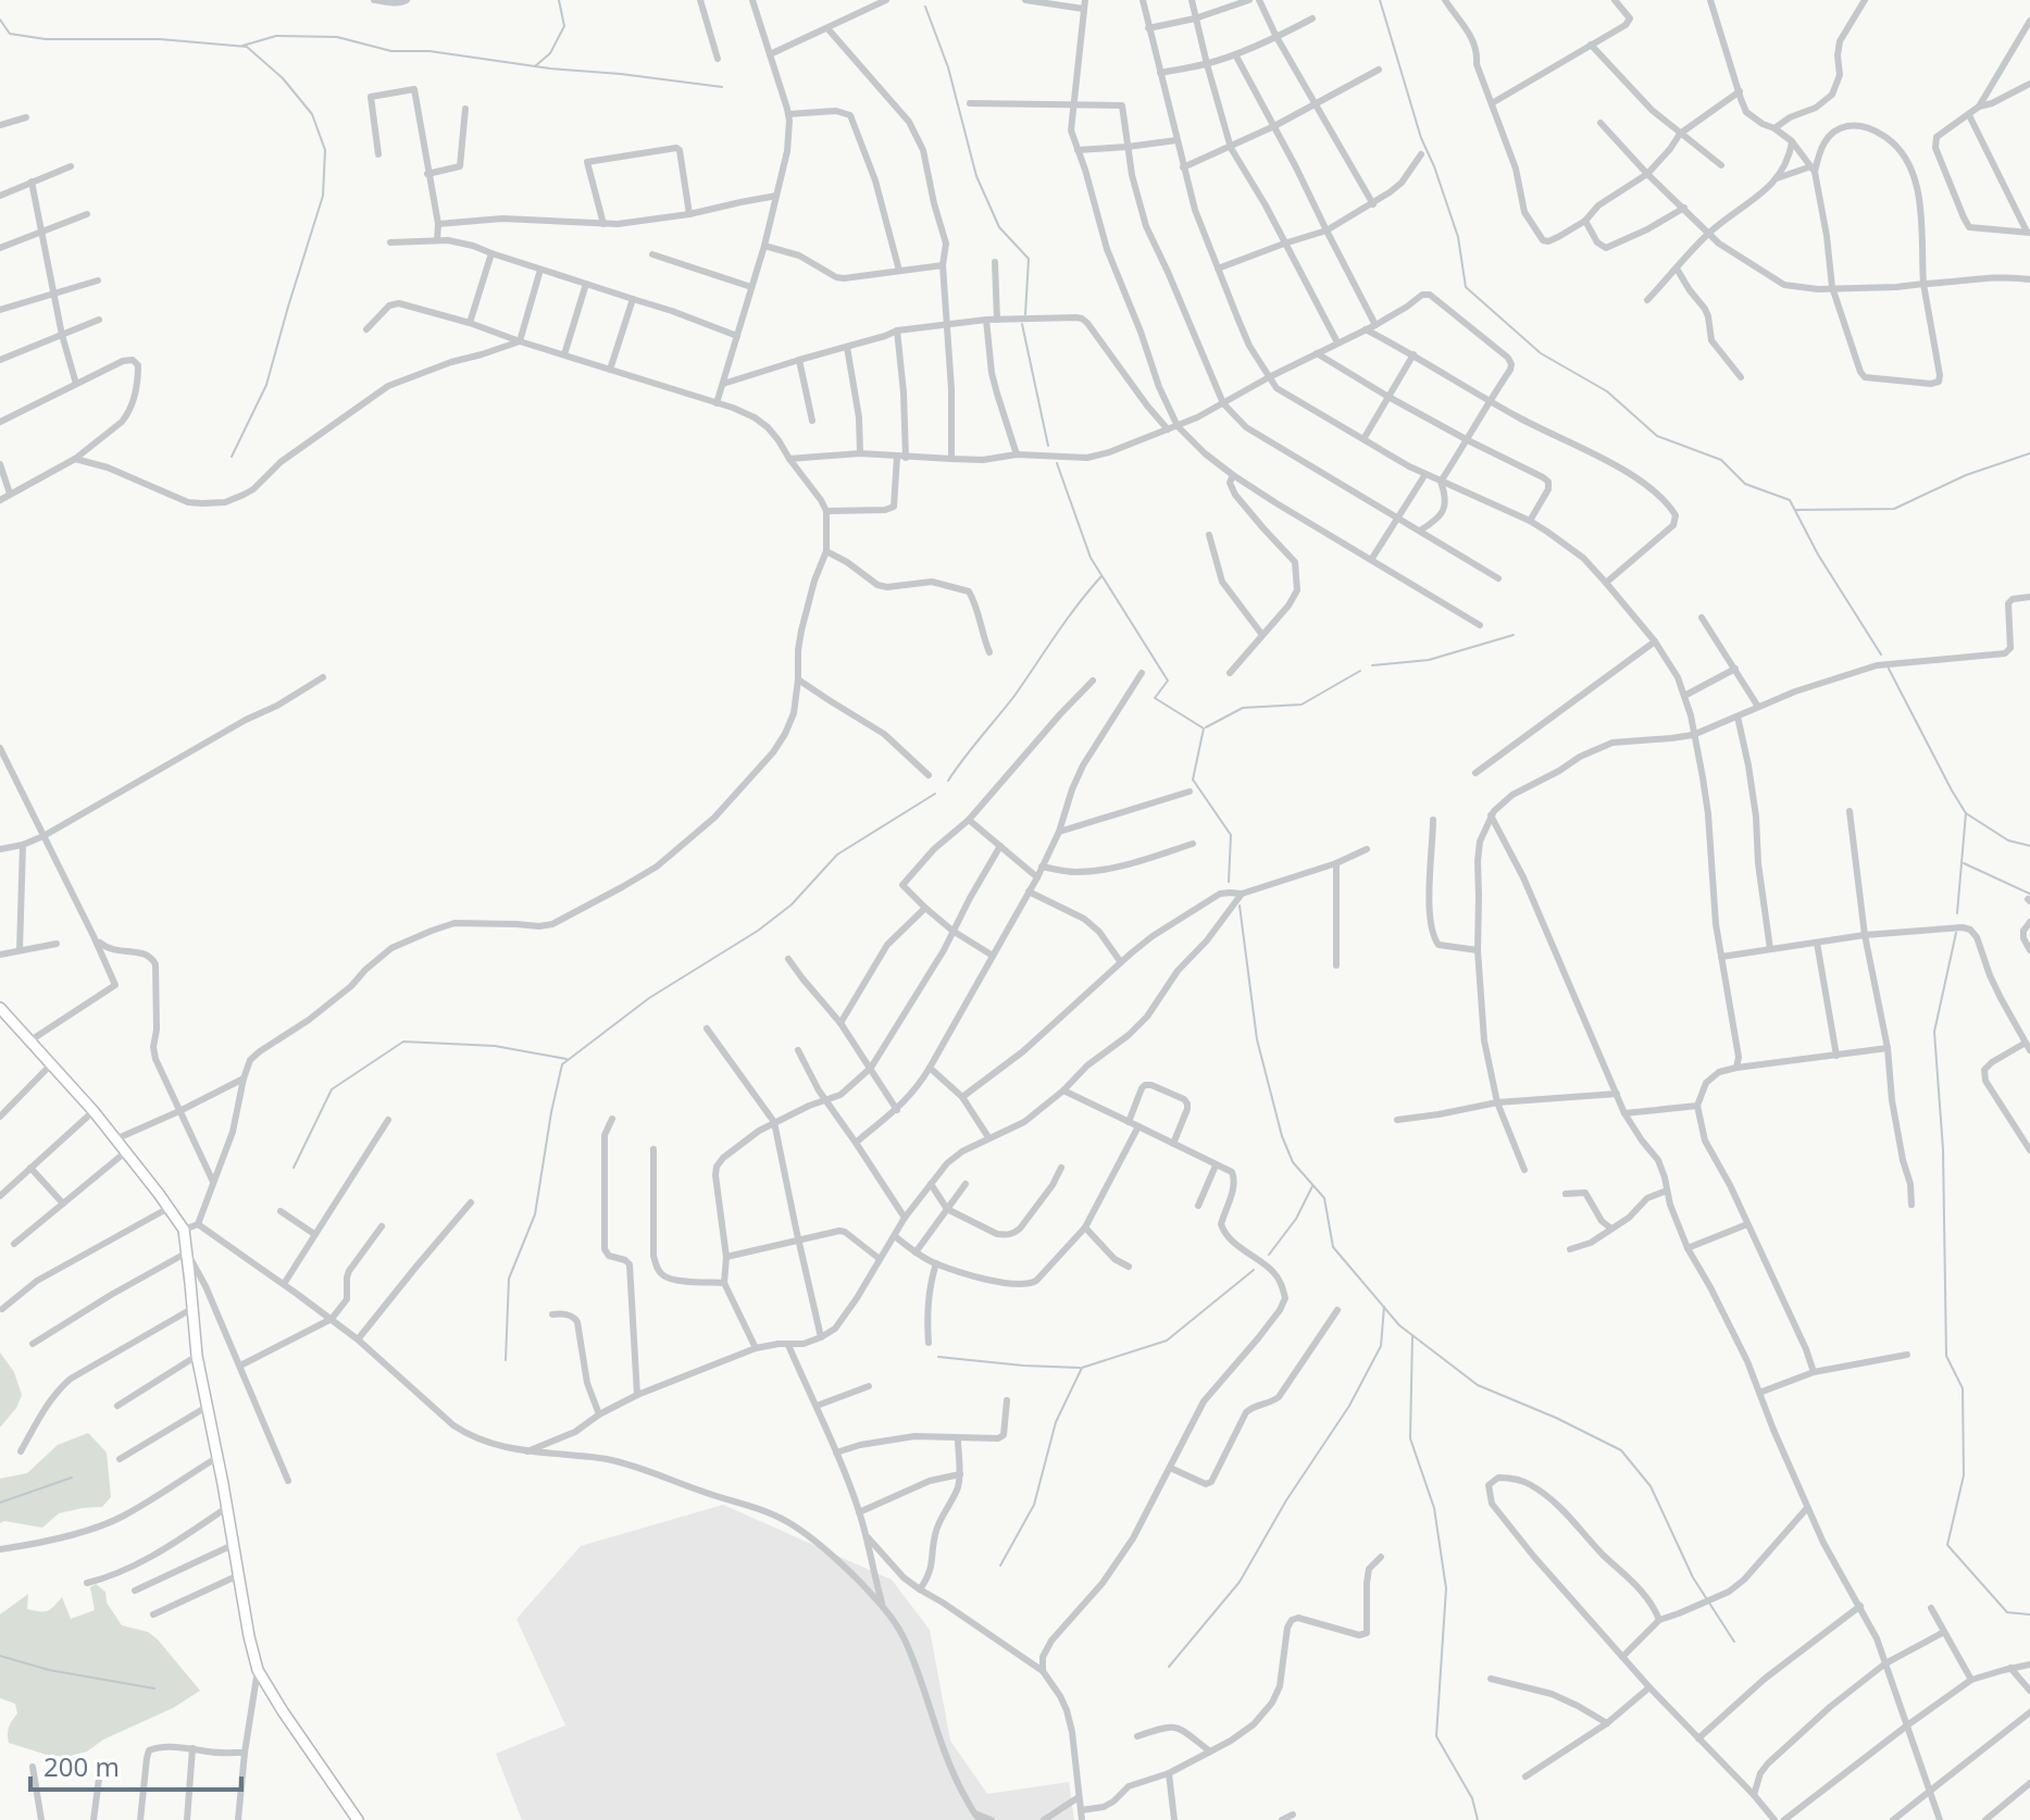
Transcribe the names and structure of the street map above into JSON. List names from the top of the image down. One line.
{"scale_bar":"200 m"}
